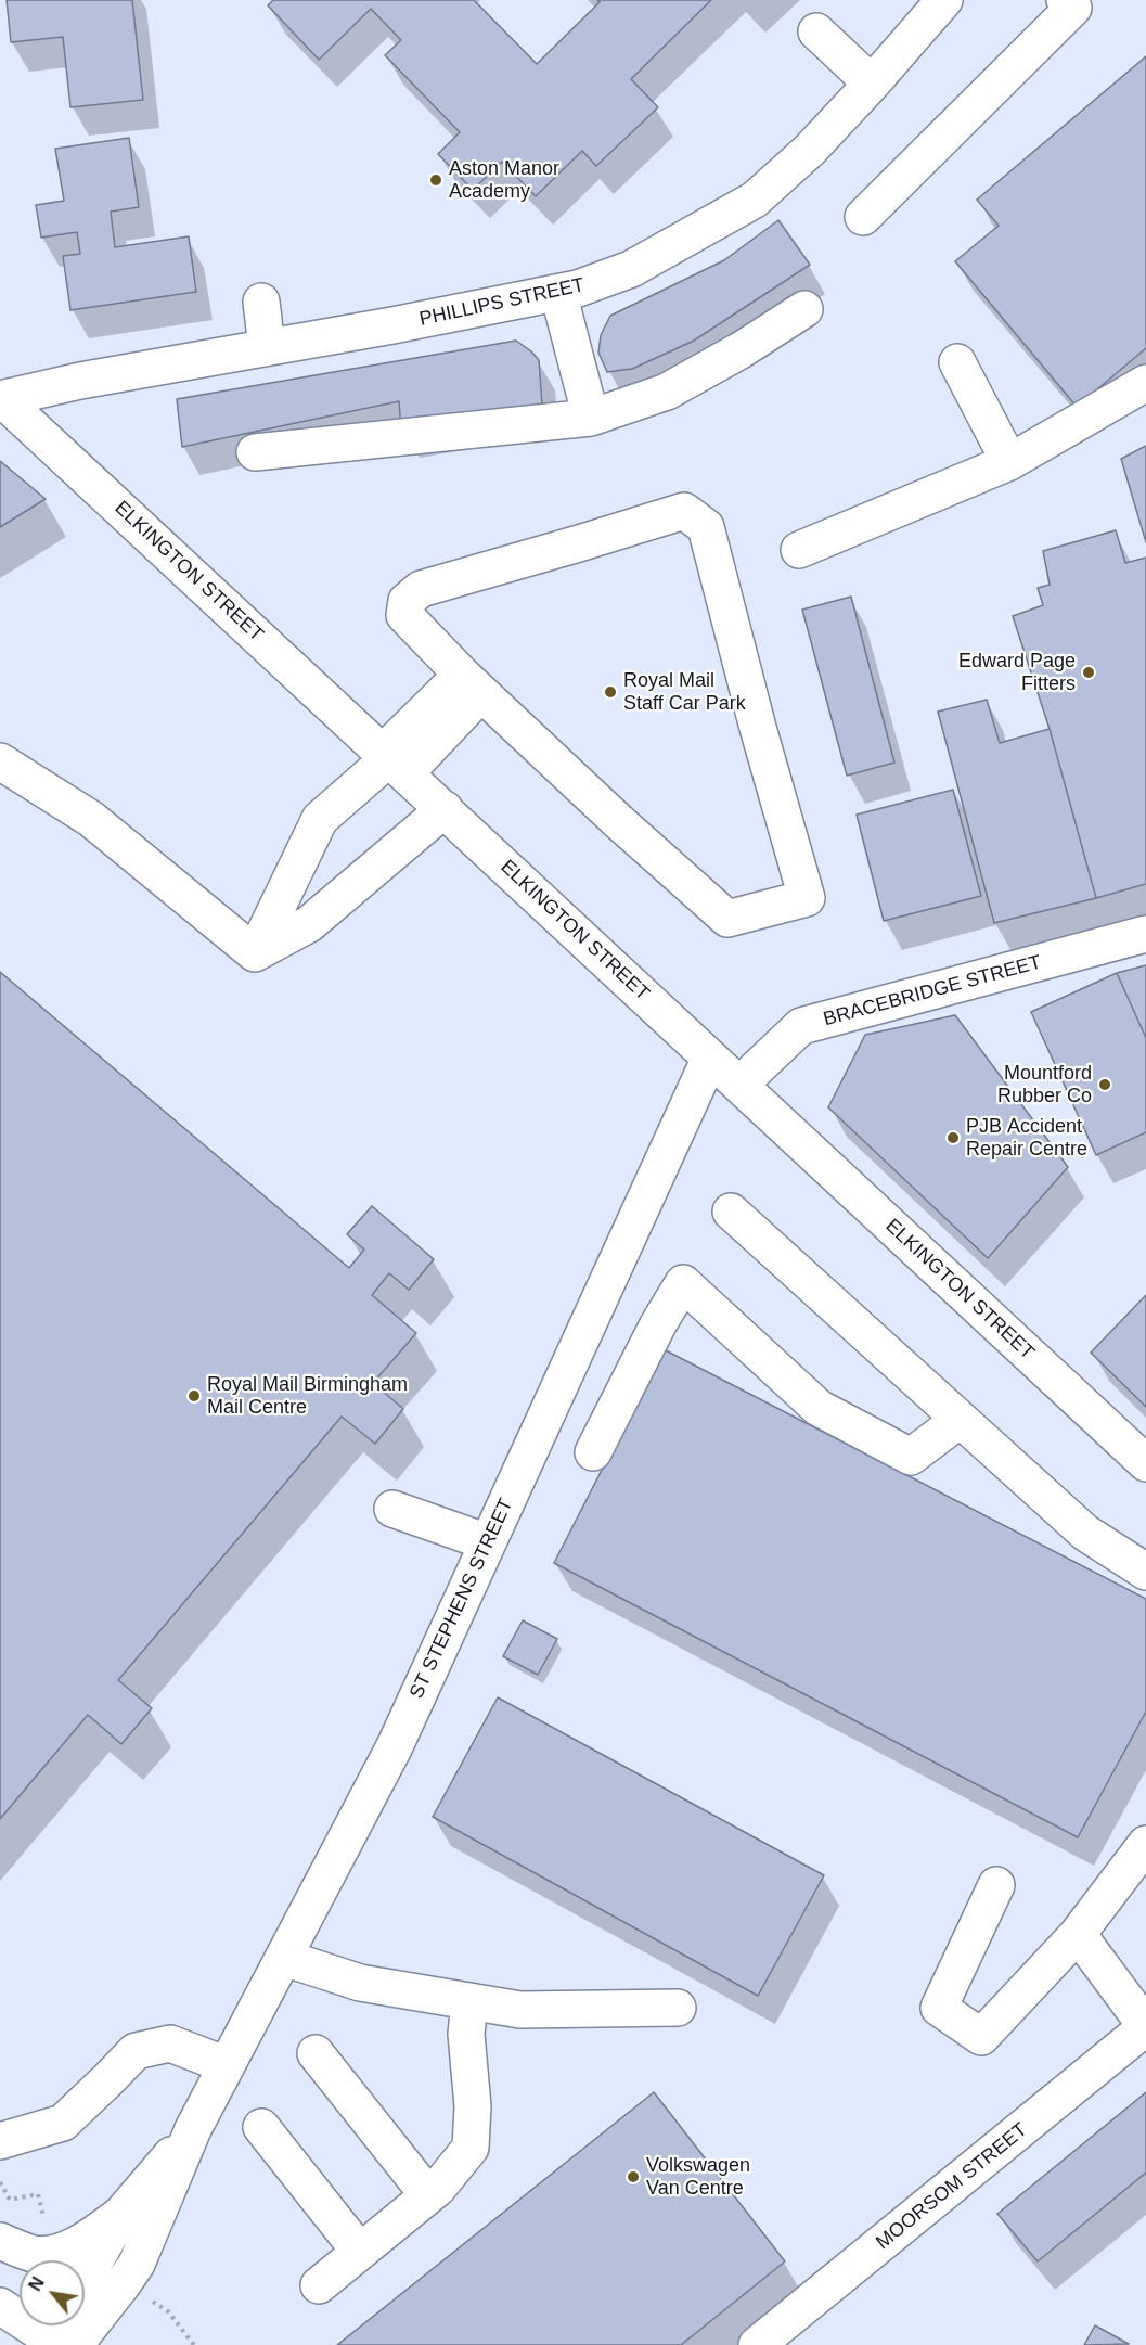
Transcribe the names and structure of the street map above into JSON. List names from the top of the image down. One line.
{"streets":{"main road":["PHILLIPS STREET","ELKINGTON STREET","BRACEBRIDGE STREET","ST STEPHENS STREET","MOORSOM STREET"]},"crossings":[["PHILLIPS STREET","ELKINGTON STREET"],["ELKINGTON STREET","BRACEBRIDGE STREET"],["ELKINGTON STREET","ST STEPHENS STREET"]],"places":["Aston Manor Academy","Edward Page Fitters","Royal Mail Staff Car Park","Mountford Rubber Co","PJB Accident Repair Centre","Royal Mail Birmingham Mail Centre","Volkswagen Van Centre"],"north":"top left"}
